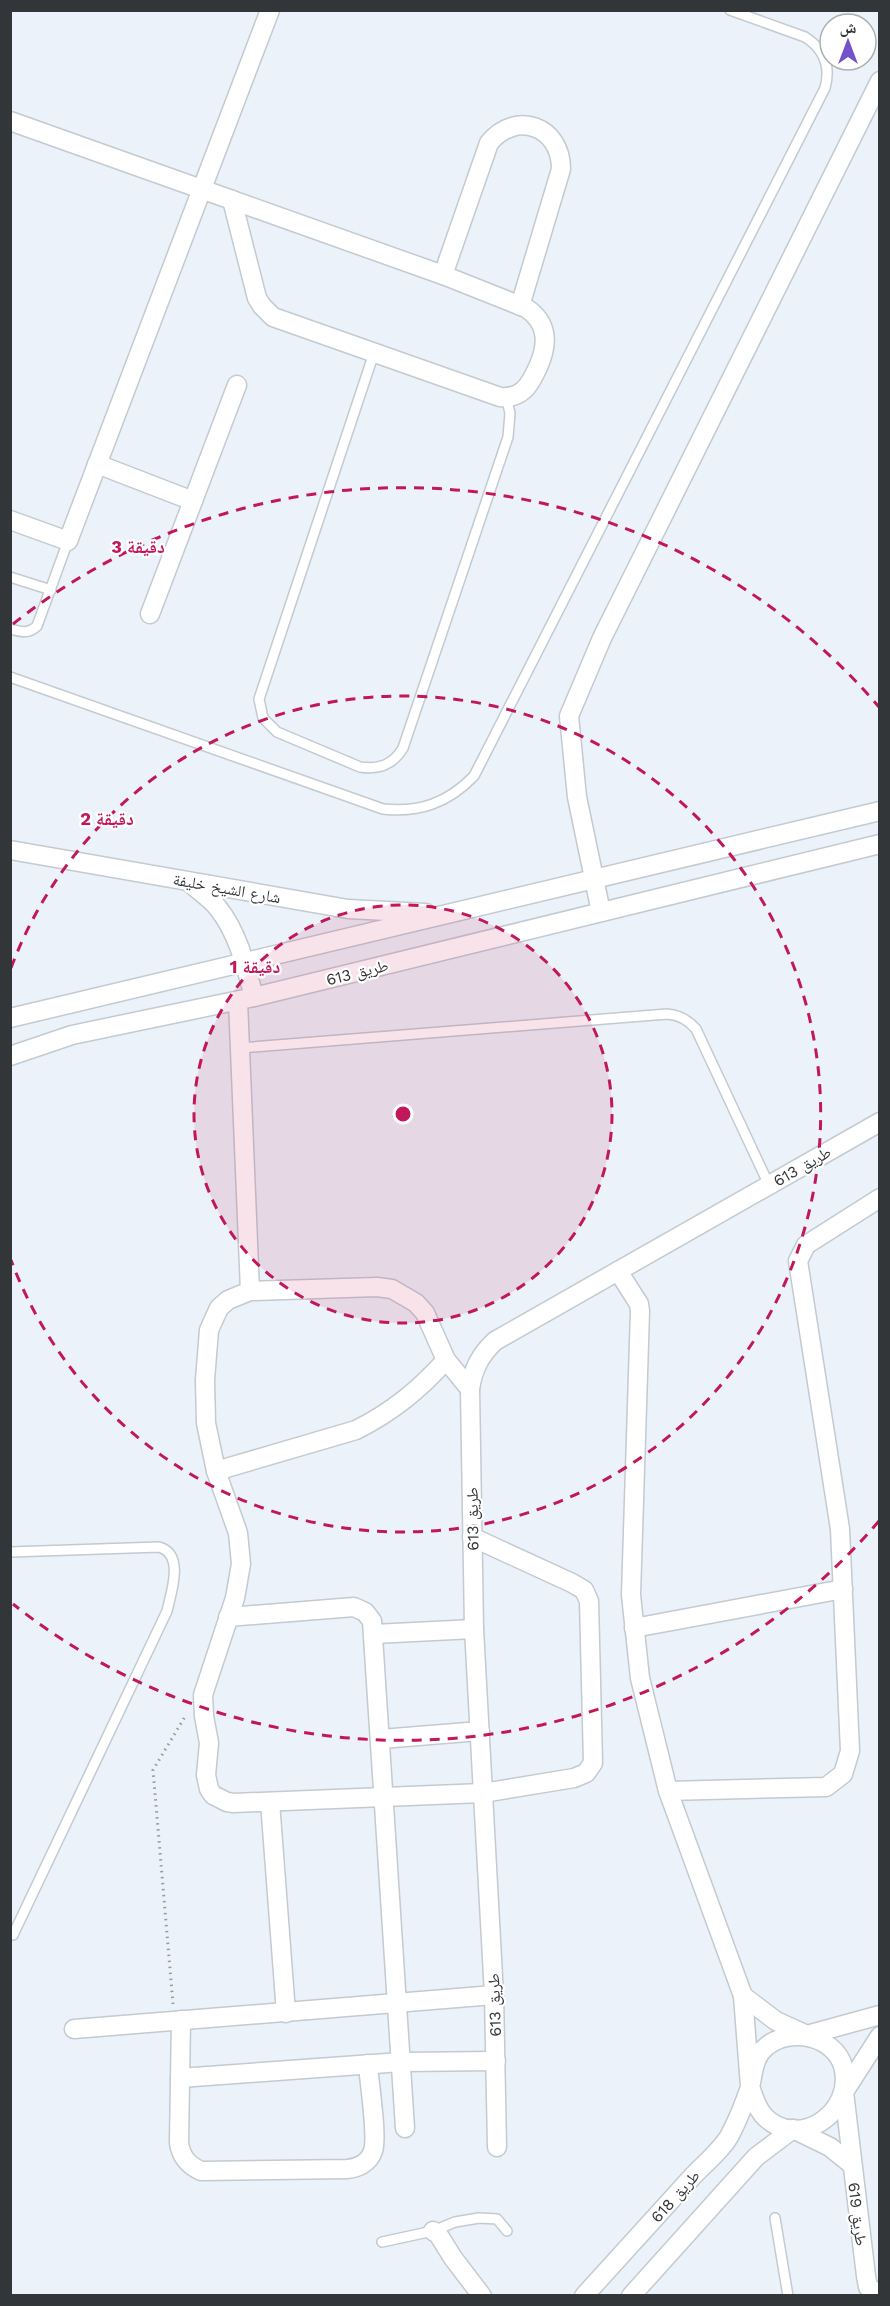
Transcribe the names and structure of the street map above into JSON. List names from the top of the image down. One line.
{"streets":{"street":["شارع الشيخ خليفة","طريق 613","طريق 618","طريق 619"]},"crossings":[["طريق 618","طريق 619"]],"north":"top","rings":["3 دقيقة","2 دقيقة","1 دقيقة"]}
